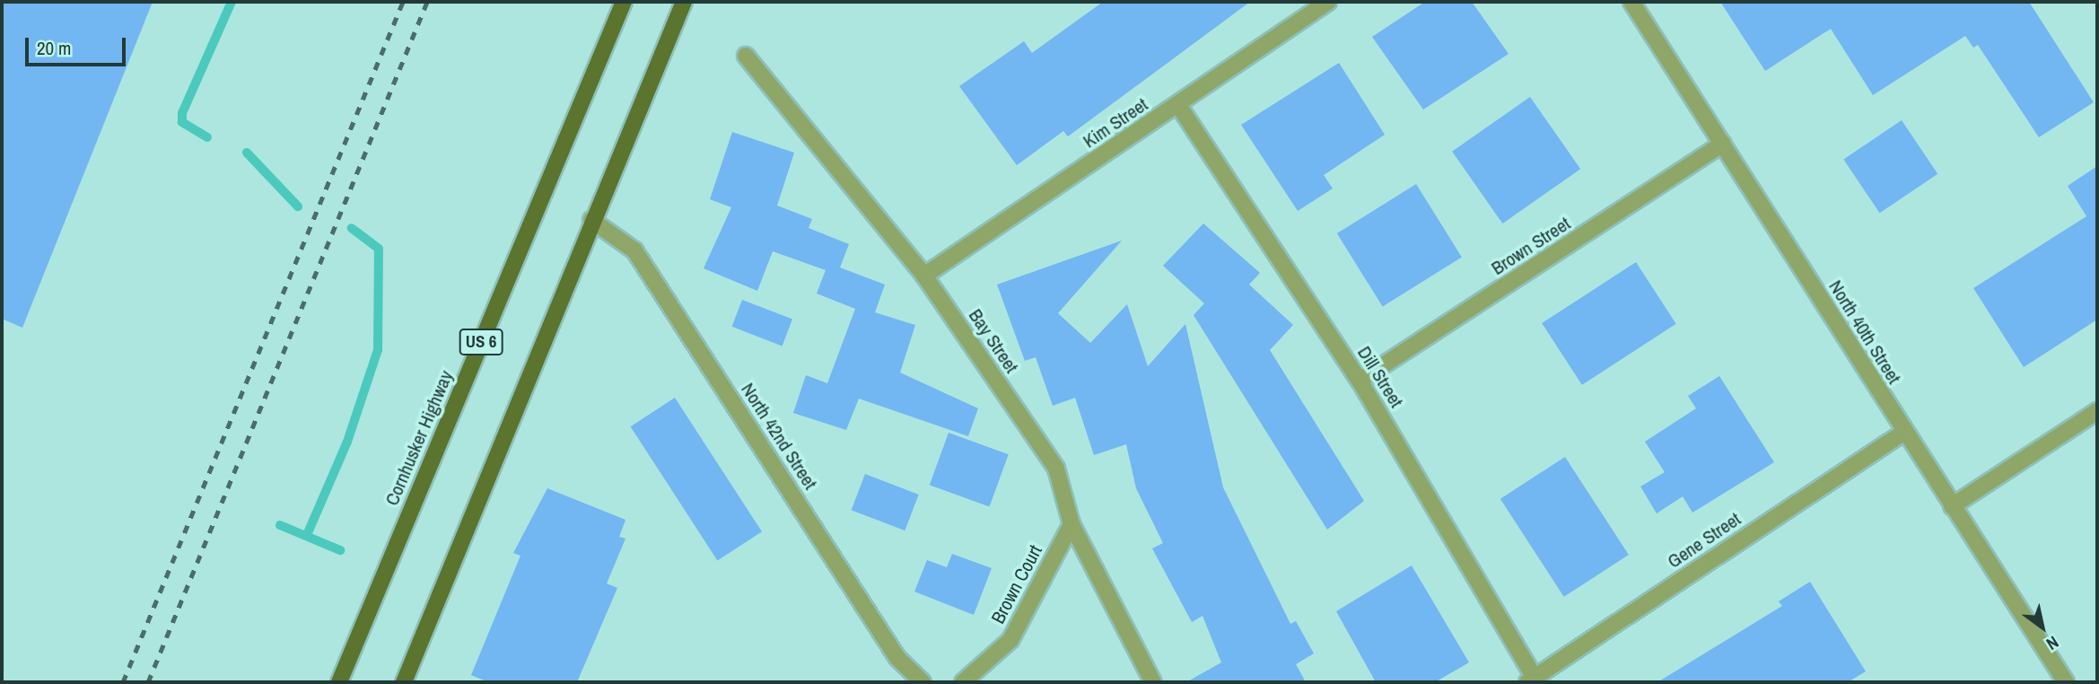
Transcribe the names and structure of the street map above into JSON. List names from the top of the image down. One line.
{"streets":{"main road":["US 6","Cornhusker Highway"],"street":["Kim Street","Brown Street","North 40th Street","Bay Street","Dill Street","North 42nd Street","Gene Street","Brown Court"]},"crossings":[["Kim Street","Bay Street"],["Kim Street","Dill Street"],["Brown Street","North 40th Street"],["Brown Street","Dill Street"],["North 40th Street","Gene Street"],["Bay Street","Brown Court"],["Dill Street","Gene Street"]],"scale_bar":"20 m","north":"bottom right"}
